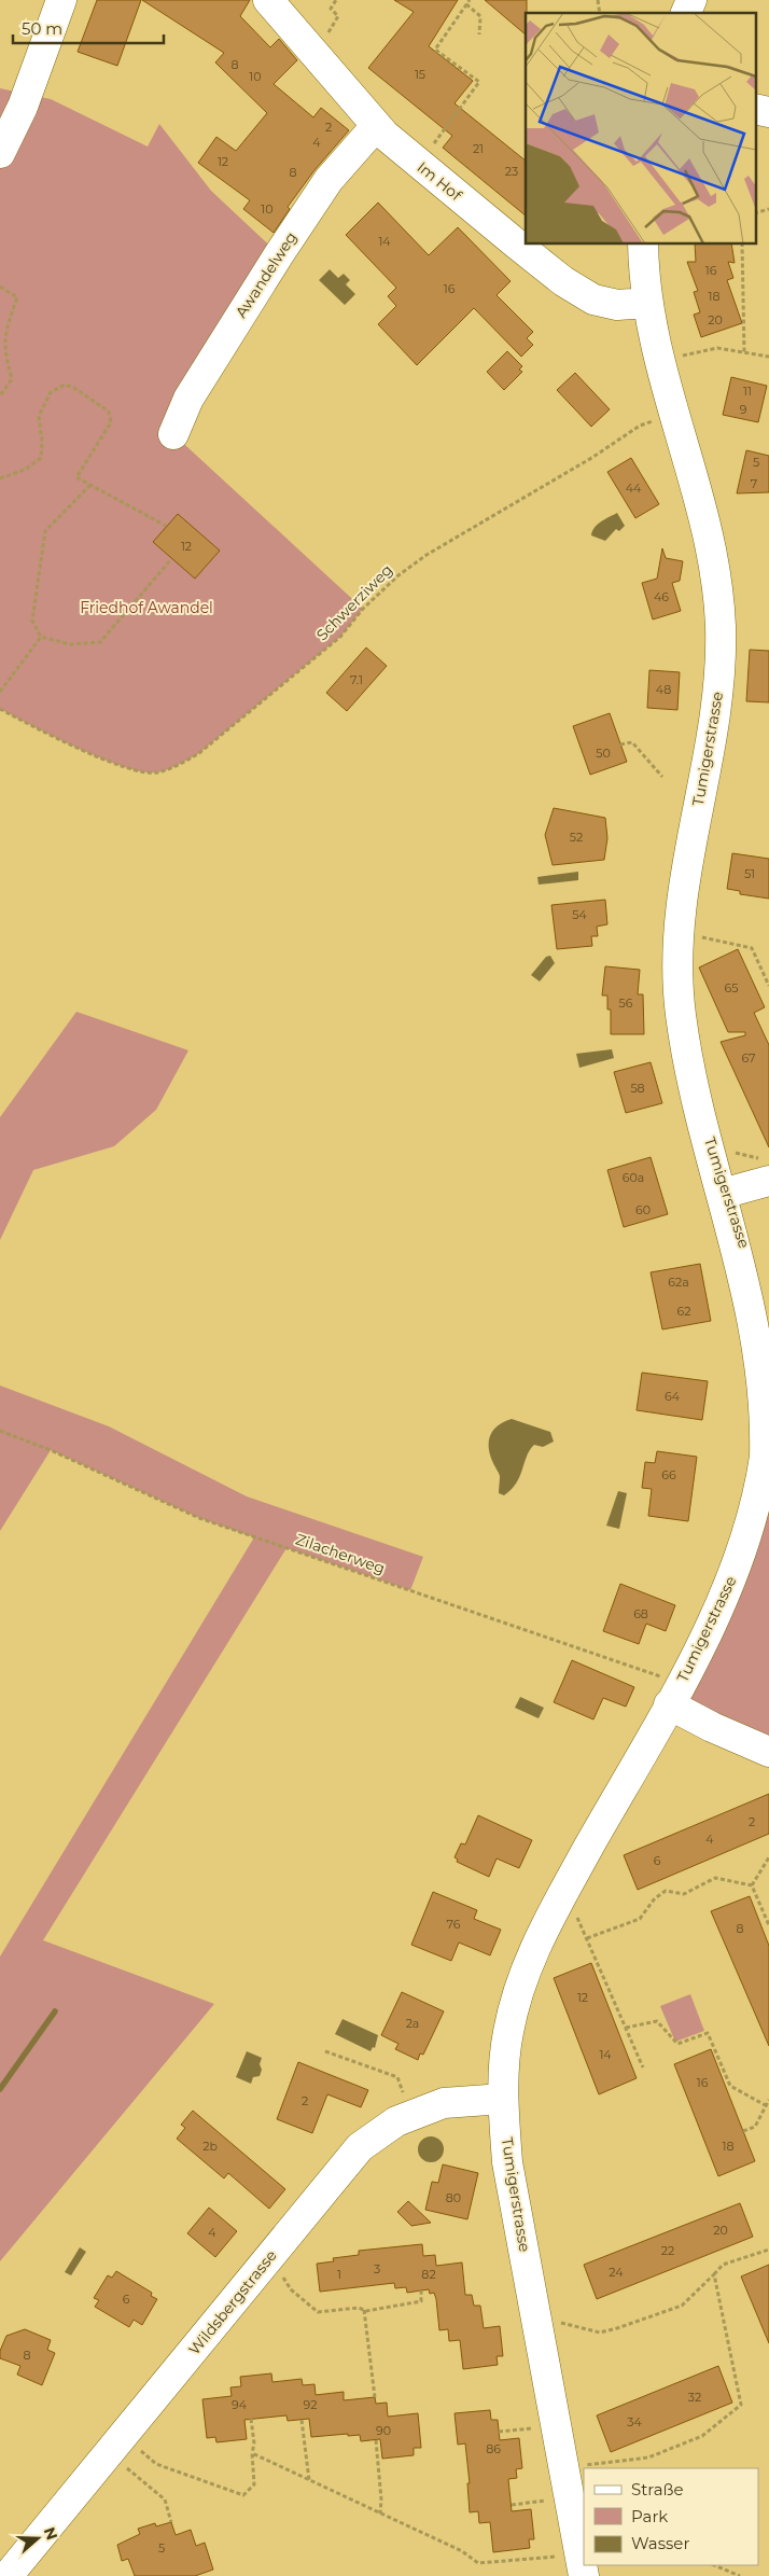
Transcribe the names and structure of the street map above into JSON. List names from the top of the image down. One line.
{"streets":{"street":["Im Hof","Awandelweg","Tumigerstrasse","Wildsbergstrasse"],"path":["Schwerziweg","Zilacherweg"]},"crossings":[["Im Hof","Awandelweg"],["Im Hof","Tumigerstrasse"],["Schwerziweg","Tumigerstrasse"],["Tumigerstrasse","Zilacherweg"],["Tumigerstrasse","Wildsbergstrasse"]],"parks":["Friedhof Awandel"],"house_numbers":["8","15","10","2","4","21","12","23","8","10","14","16","16","18","20","11","9","5","7","44","12","46","7.1","48","50","52","51","54","65","56","67","58","60a","60","62a","62","64","66","68","2","4","6","76","8","12","2a","14","16","2","2b","18","80","20","4","22","3","24","1","82","6","8","32","94","92","34","90","86","5"],"legend":["Straße","Park","Wasser"],"scale_bar":"50 m","north":"right"}
